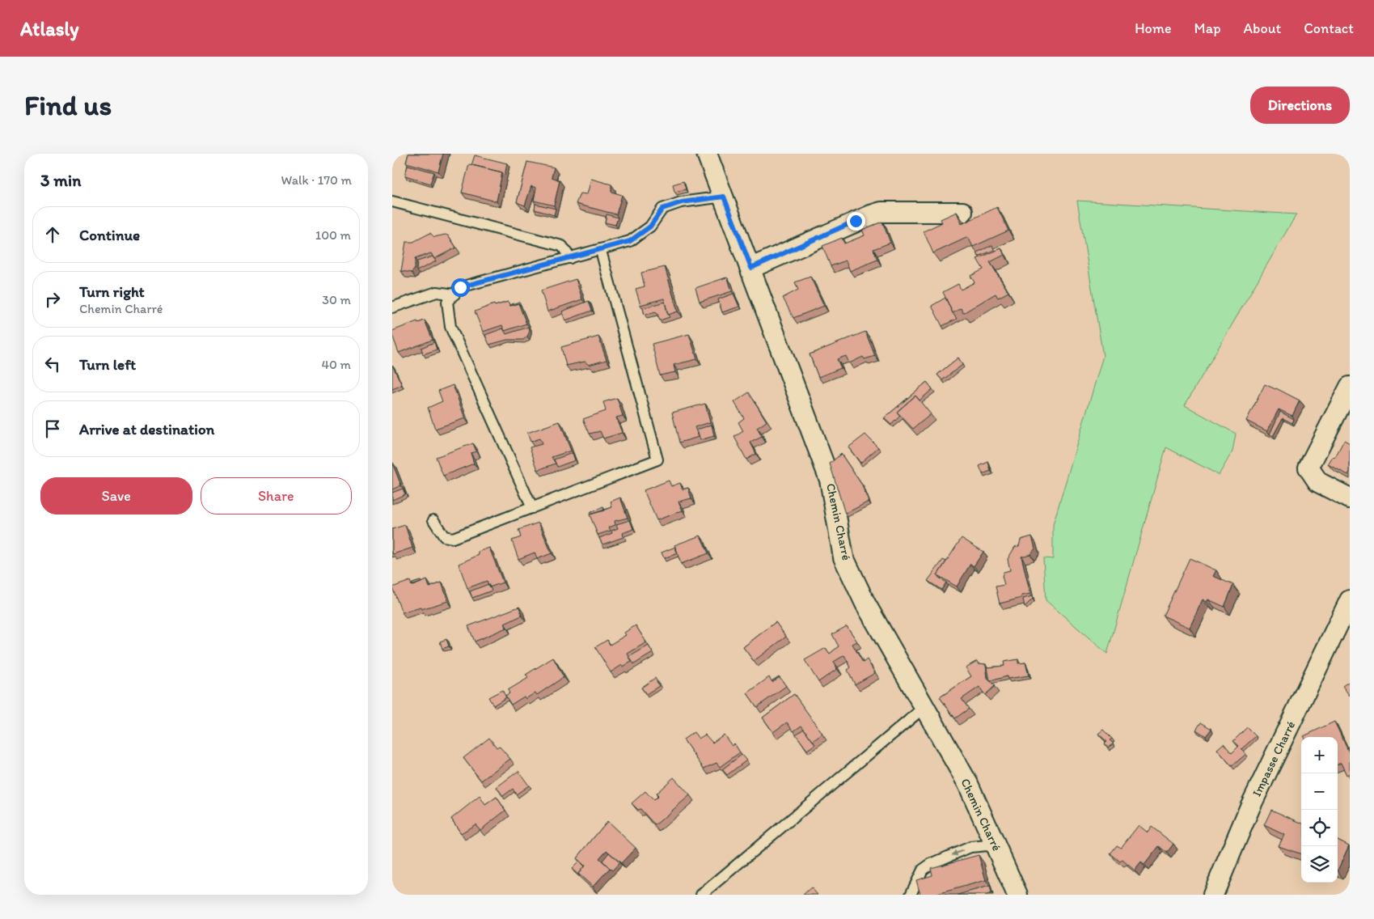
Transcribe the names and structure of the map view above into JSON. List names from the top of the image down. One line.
{"streets":{"street":["Chemin Charré","Impasse Charré"]},"page":{"header":"Atlasly","nav":["Home","Map","About","Contact"],"buttons":["Directions",["Save","Share"]],"title":"Find us","heading":["3 min","Walk · 170 m"],"list":[["Continue","100 m"],["Turn right","Chemin Charré","30 m"],["Turn left","40 m"],"Arrive at destination"],"map_buttons":["+","−"]}}
